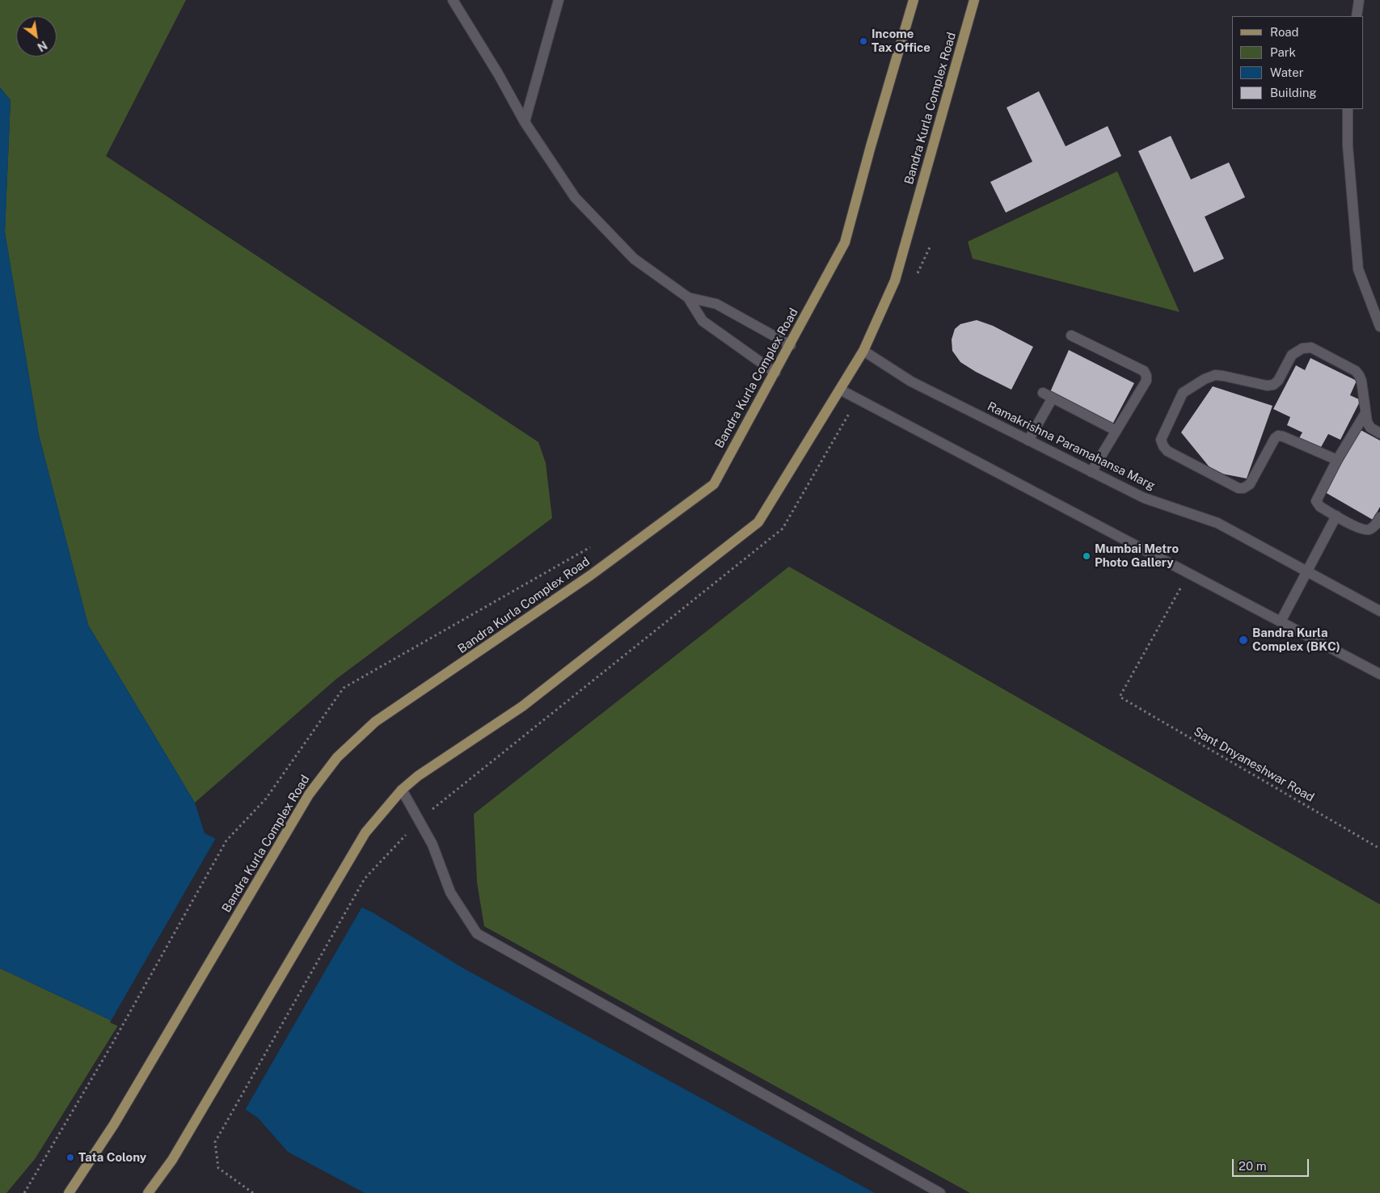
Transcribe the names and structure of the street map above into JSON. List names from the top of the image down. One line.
{"streets":{"main road":["Bandra Kurla Complex Road"],"street":["Ramakrishna Paramahansa Marg"],"path":["Sant Dnyaneshwar Road"]},"crossings":[["Bandra Kurla Complex Road","Ramakrishna Paramahansa Marg"]],"places":["Income Tax Office","Mumbai Metro Photo Gallery","Bandra Kurla Complex (BKC)","Tata Colony"],"legend":["Road","Park","Water","Building"],"scale_bar":"20 m","north":"bottom right"}
